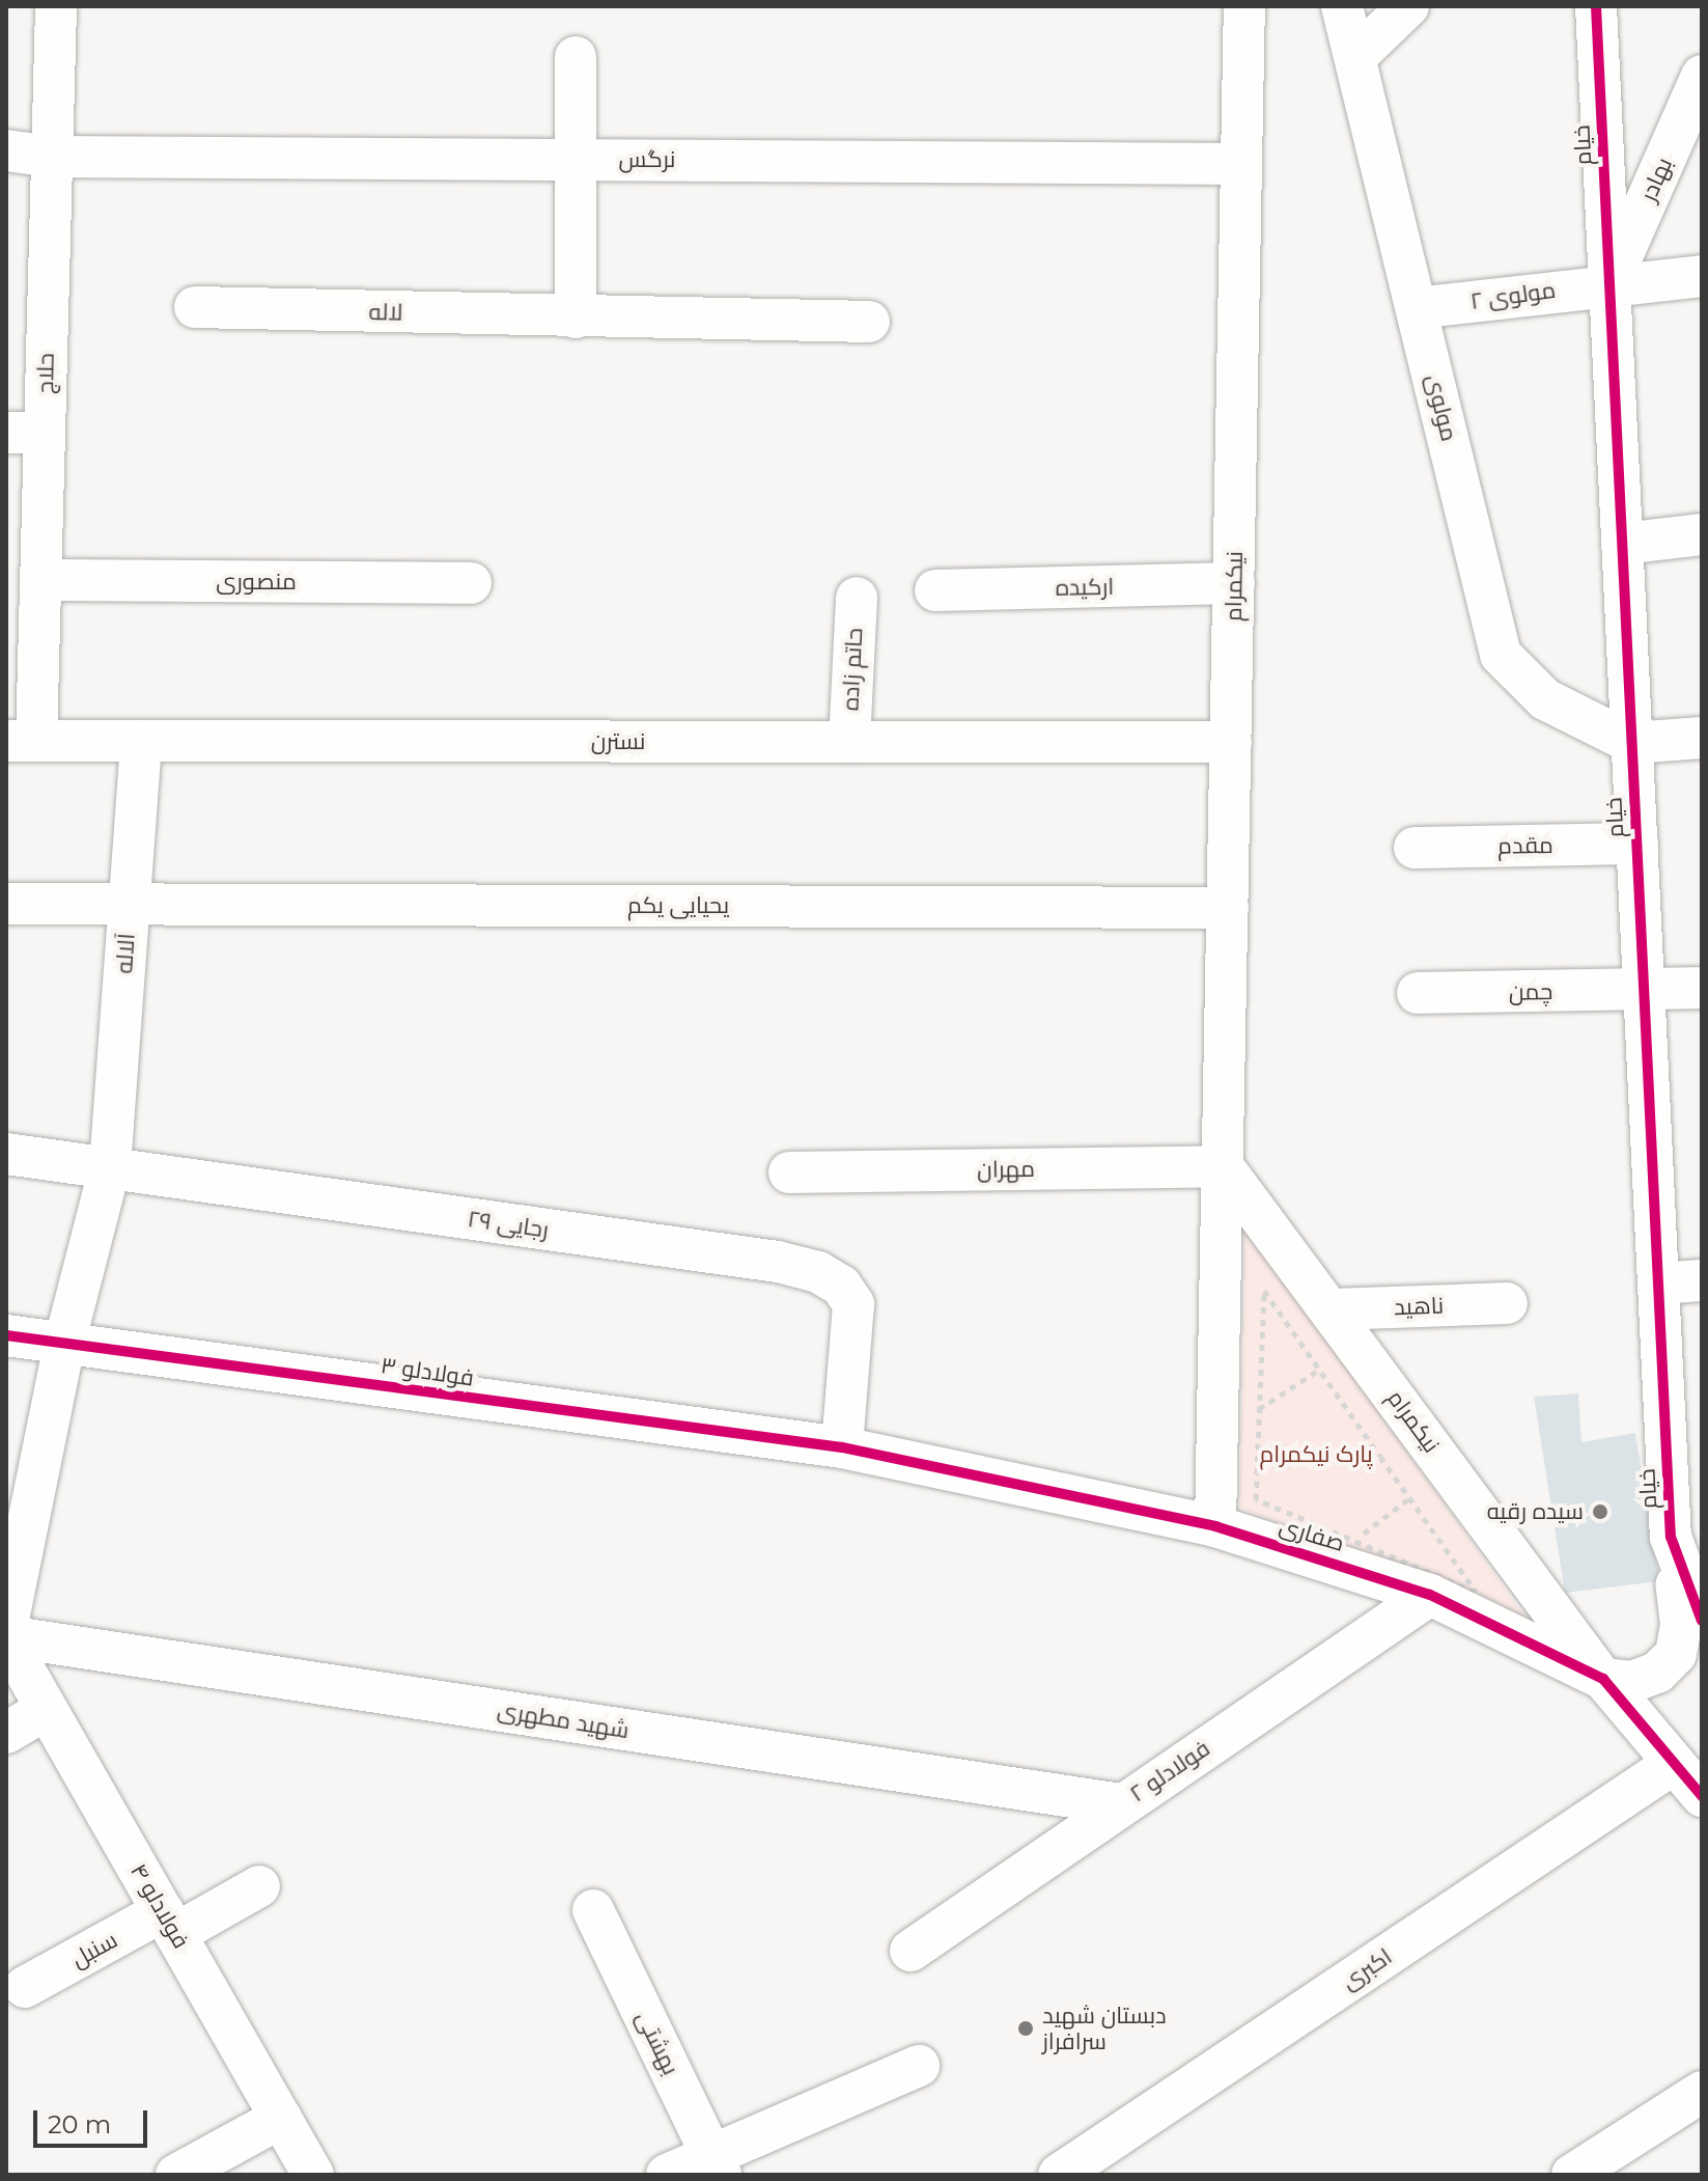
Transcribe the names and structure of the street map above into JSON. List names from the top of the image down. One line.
{"streets":{"street":["خیام","نرگس","بهادر","مولوی ۲","لاله","حلاج","مولوی","منصوری","نیکمرام","ارکیده","حاتم زاده","نسترن","مقدم","یحیایی یکم","آلاله","چمن","مهران","رجایی ۲۹","ناهید","فولادلو ۳","صفاری","شهید مطهری","فولادلو ۲","فولادلو ۴","سنبل","اکبری","بهشتی"]},"crossings":[["خیام","بهادر"],["خیام","مولوی ۲"],["خیام","مولوی"],["خیام","مقدم"],["خیام","چمن"],["نرگس","حلاج"],["نرگس","نیکمرام"],["بهادر","مولوی ۲"],["مولوی ۲","مولوی"],["حلاج","منصوری"],["حلاج","نسترن"],["نیکمرام","ارکیده"],["نیکمرام","نسترن"],["نیکمرام","یحیایی یکم"],["نیکمرام","مهران"],["نیکمرام","ناهید"],["نیکمرام","صفاری"],["حاتم زاده","نسترن"],["نسترن","آلاله"],["یحیایی یکم","آلاله"],["آلاله","رجایی ۲۹"],["آلاله","فولادلو ۳"],["آلاله","شهید مطهری"],["آلاله","فولادلو ۴"],["رجایی ۲۹","فولادلو ۳"],["رجایی ۲۹","صفاری"],["فولادلو ۳","صفاری"],["صفاری","فولادلو ۲"],["صفاری","اکبری"],["شهید مطهری","فولادلو ۲"],["شهید مطهری","فولادلو ۴"],["فولادلو ۴","سنبل"]],"parks":["پارک نیکمرام"],"places":["سیده رقیه","دبستان شهید سرافراز"],"scale_bar":"20 m"}
